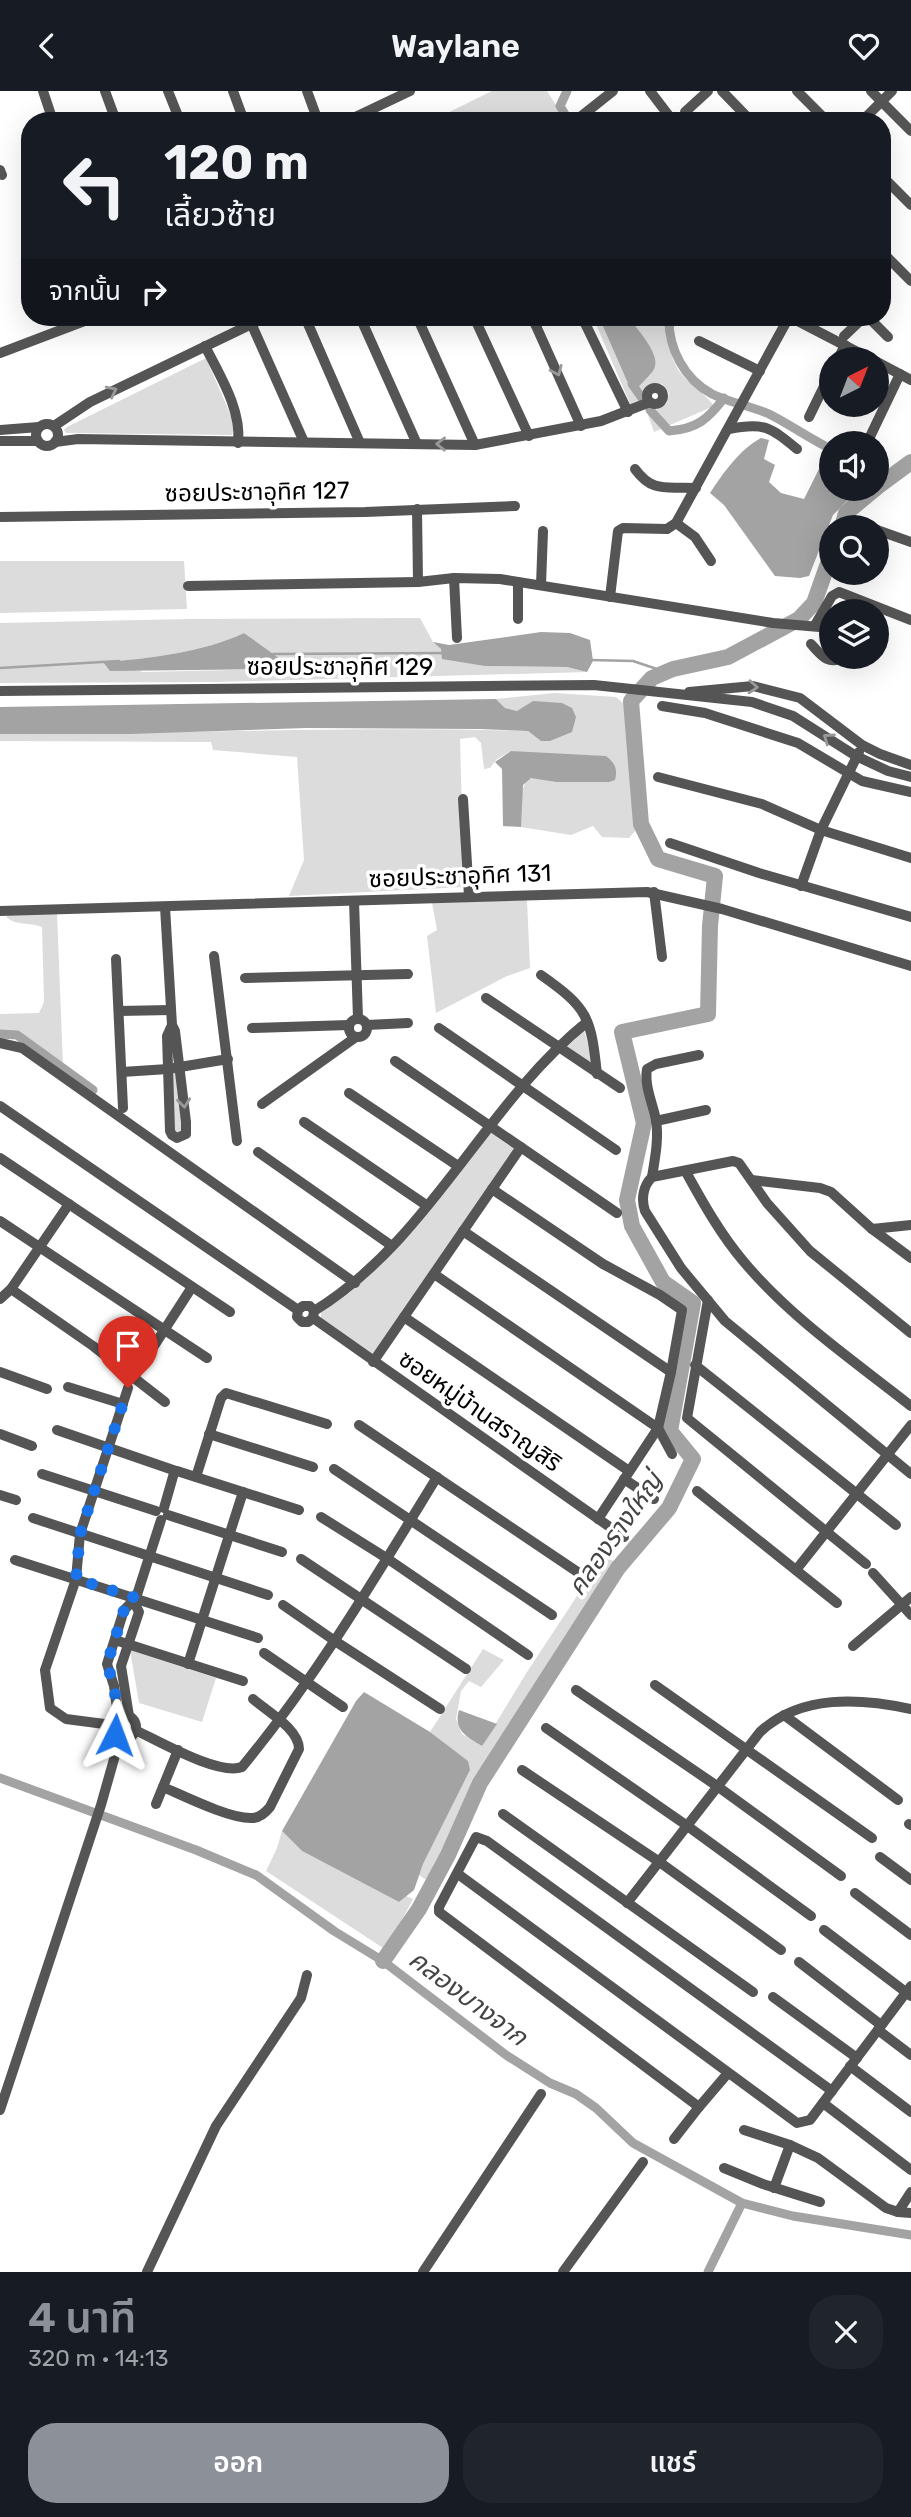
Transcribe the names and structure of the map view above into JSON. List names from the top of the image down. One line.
{"streets":{"street":["ซอยประชาอุทิศ 127","ซอยประชาอุทิศ 129","ซอยประชาอุทิศ 131","ซอยหมู่บ้านสราญสิริ"]},"water":["คลองรางใหญ่","คลองบางจาก"],"north":"top right","page":{"header":"Waylane","turn":["120 m","เลี้ยวซ้าย"],"then":"จากนั้น","heading":["4 นาที","320 m · 14:13"],"buttons":["ออก","แชร์"]}}
